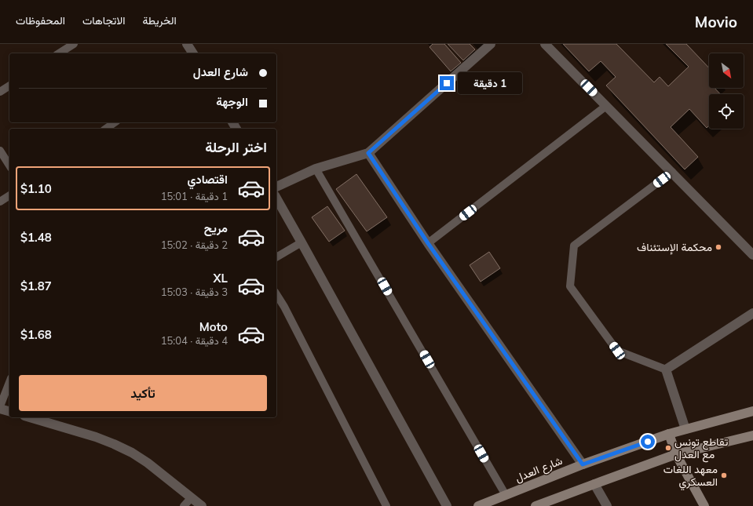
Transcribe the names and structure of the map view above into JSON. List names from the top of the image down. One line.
{"streets":{"street":["شارع العدل"]},"places":["محكمة الإستئناف","تقاطع تونس مع العدل","معهد اللغات العسكري"],"north":"bottom right","page":{"header":"Movio","nav":["الخريطة","الاتجاهات","المحفوظات"],"banner":["شارع العدل","الوجهة"],"bubble":"1 دقيقة","heading":"اختر الرحلة","list":[{"name":"اقتصادي","note":"1 دقيقة · 15:01","value":"$1.10"},{"name":"مريح","note":"2 دقيقة · 15:02","value":"$1.48"},{"name":"XL","note":"3 دقيقة · 15:03","value":"$1.87"},{"name":"Moto","note":"4 دقيقة · 15:04","value":"$1.68"}],"buttons":"تأكيد"}}
